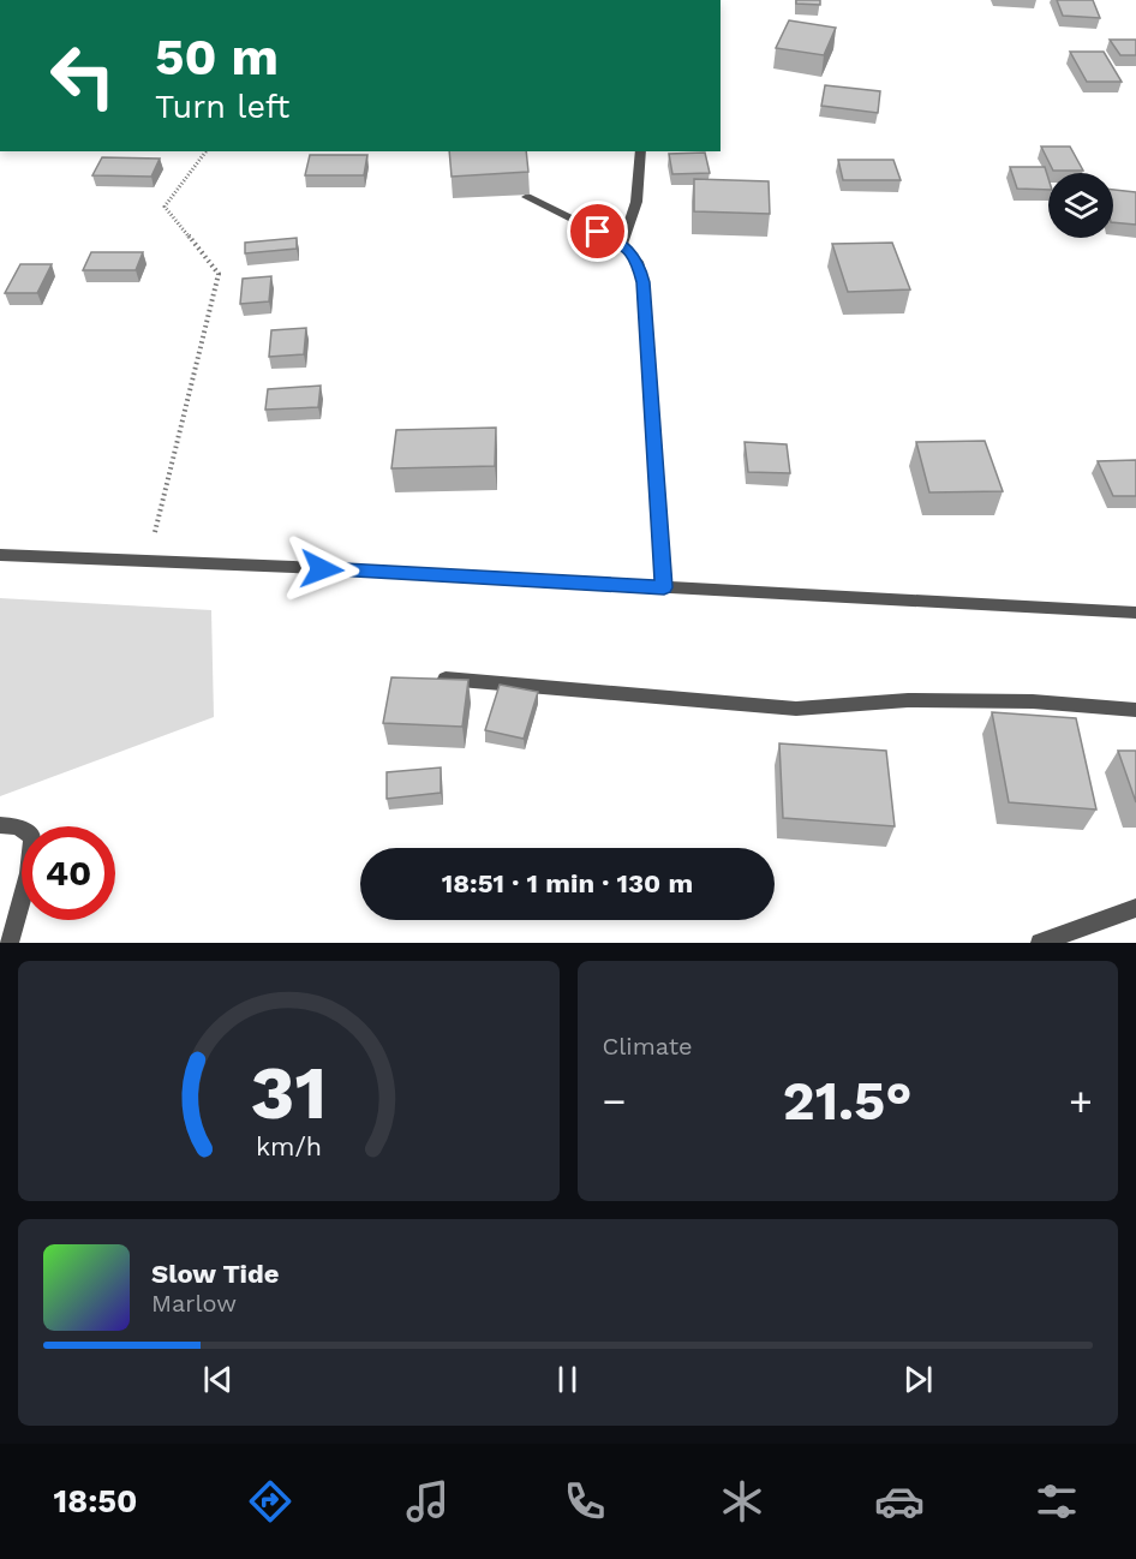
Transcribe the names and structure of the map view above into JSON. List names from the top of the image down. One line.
{"page":{"turn":["50 m","Turn left"],"limit":"40","trip":"18:51 · 1 min · 130 m","tile":"Climate","heat":["−","21.5°","+"],"song":["Slow Tide","Marlow"],"tabs":"18:50","gauge":["31","km/h"]}}
